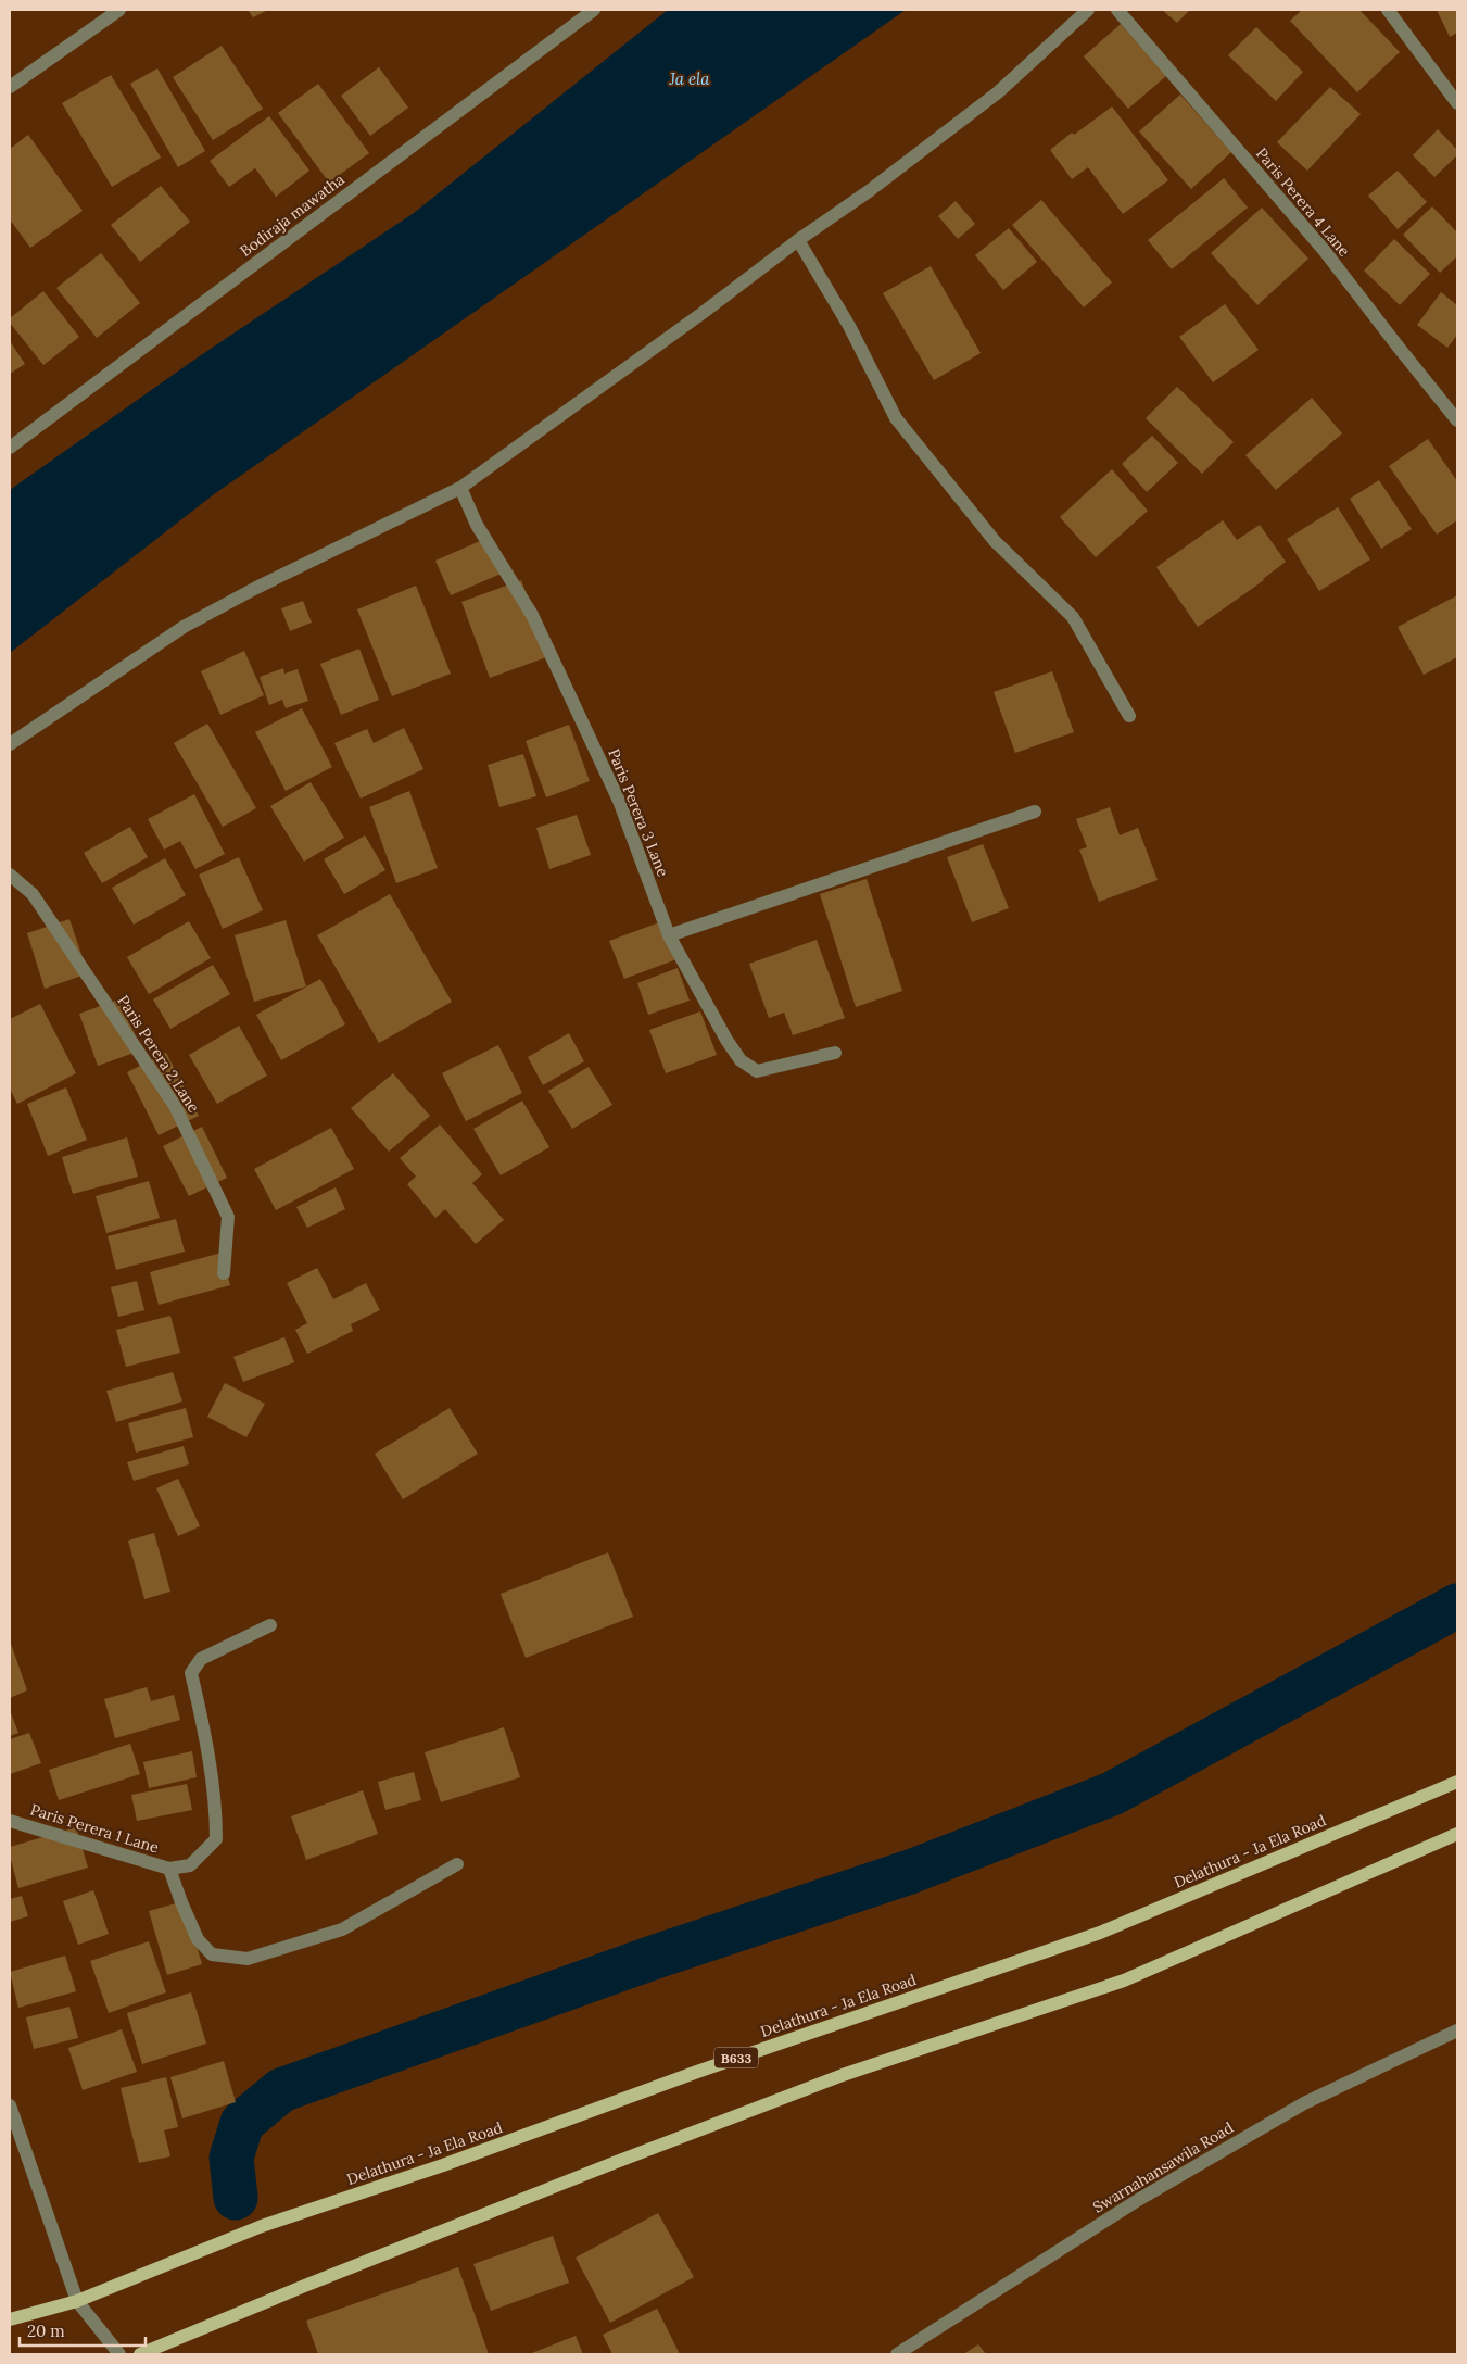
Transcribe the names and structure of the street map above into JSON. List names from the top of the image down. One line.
{"streets":{"main road":["Delathura - Ja Ela Road","B633"],"street":["Paris Perera 4 Lane","Bodiraja mawatha","Paris Perera 3 Lane","Paris Perera 2 Lane","Paris Perera 1 Lane","Swarnahansawila Road"]},"water":["Ja ela"],"scale_bar":"20 m"}
